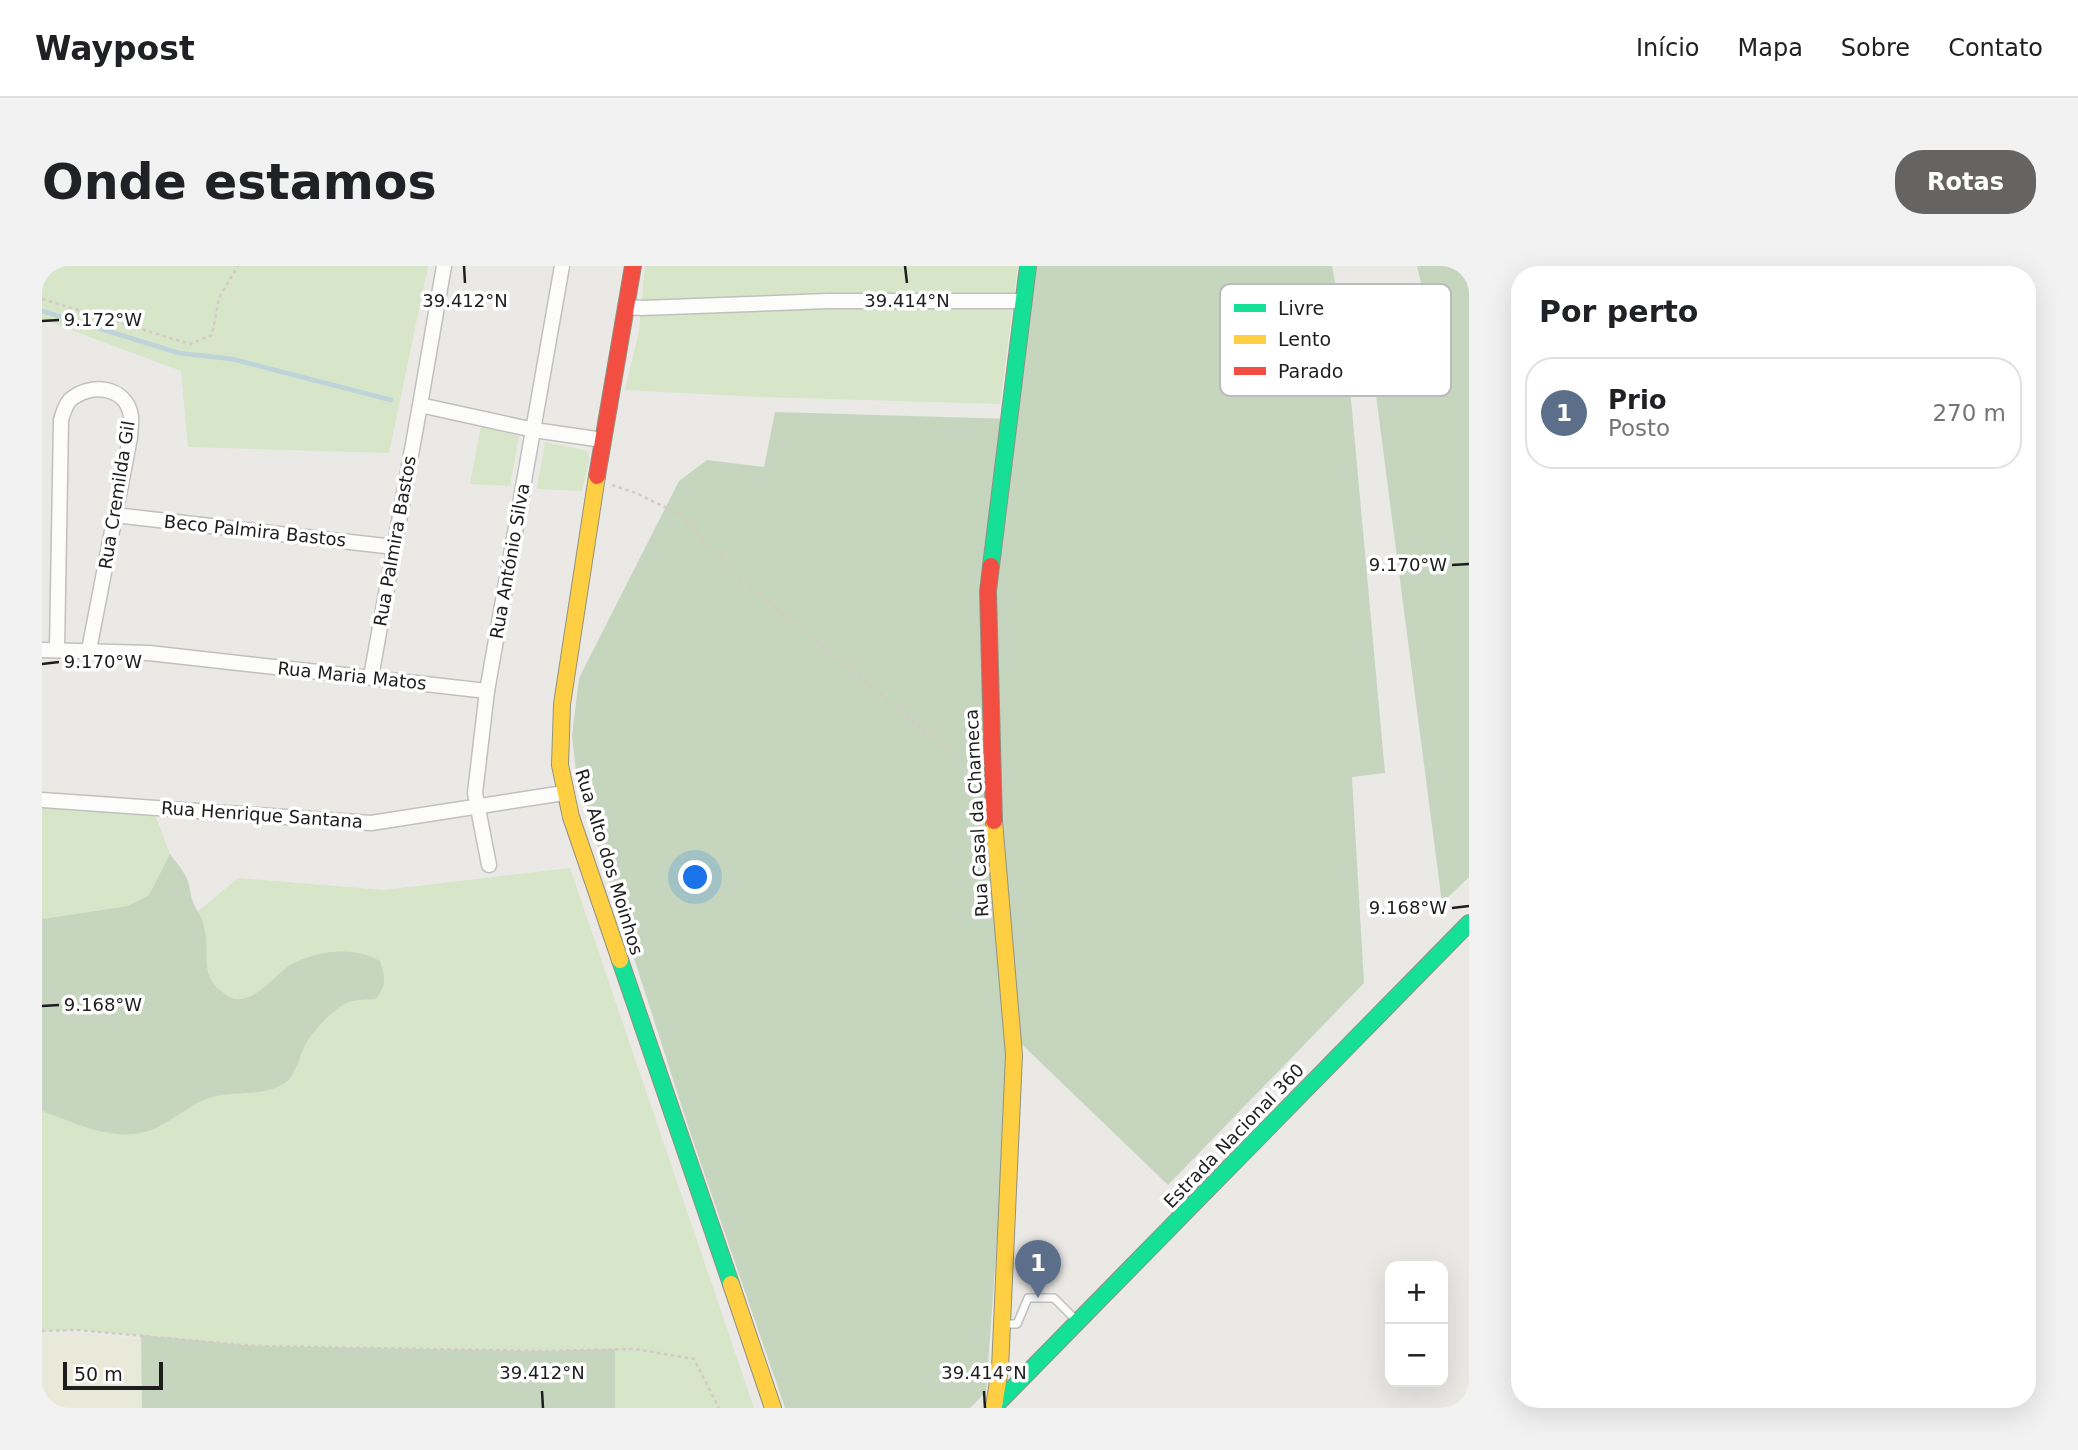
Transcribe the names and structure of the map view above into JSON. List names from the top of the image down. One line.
{"streets":{"street":["Rua Cremilda Gil","Beco Palmira Bastos","Rua Palmira Bastos","Rua António Silva","Rua Maria Matos","Rua Casal da Charneca","Rua Henrique Santana","Rua Alto dos Moinhos","Estrada Nacional 360"]},"crossings":[["Rua Cremilda Gil","Beco Palmira Bastos"],["Rua Cremilda Gil","Rua Maria Matos"],["Beco Palmira Bastos","Rua Palmira Bastos"],["Rua Palmira Bastos","Rua Maria Matos"],["Rua António Silva","Rua Maria Matos"],["Rua Casal da Charneca","Estrada Nacional 360"],["Rua Henrique Santana","Rua Alto dos Moinhos"]],"legend":["Livre","Lento","Parado"],"scale_bar":"50 m","page":{"header":"Waypost","nav":["Início","Mapa","Sobre","Contato"],"buttons":"Rotas","title":"Onde estamos","heading":"Por perto","list":[{"mark":"1","name":"Prio","note":"Posto","value":"270 m"}],"pins":"1","map_buttons":["+","−"],"scale":"50 m"},"coordinates":["39.412°N","39.414°N","9.172°W","9.170°W","9.168°W"]}
